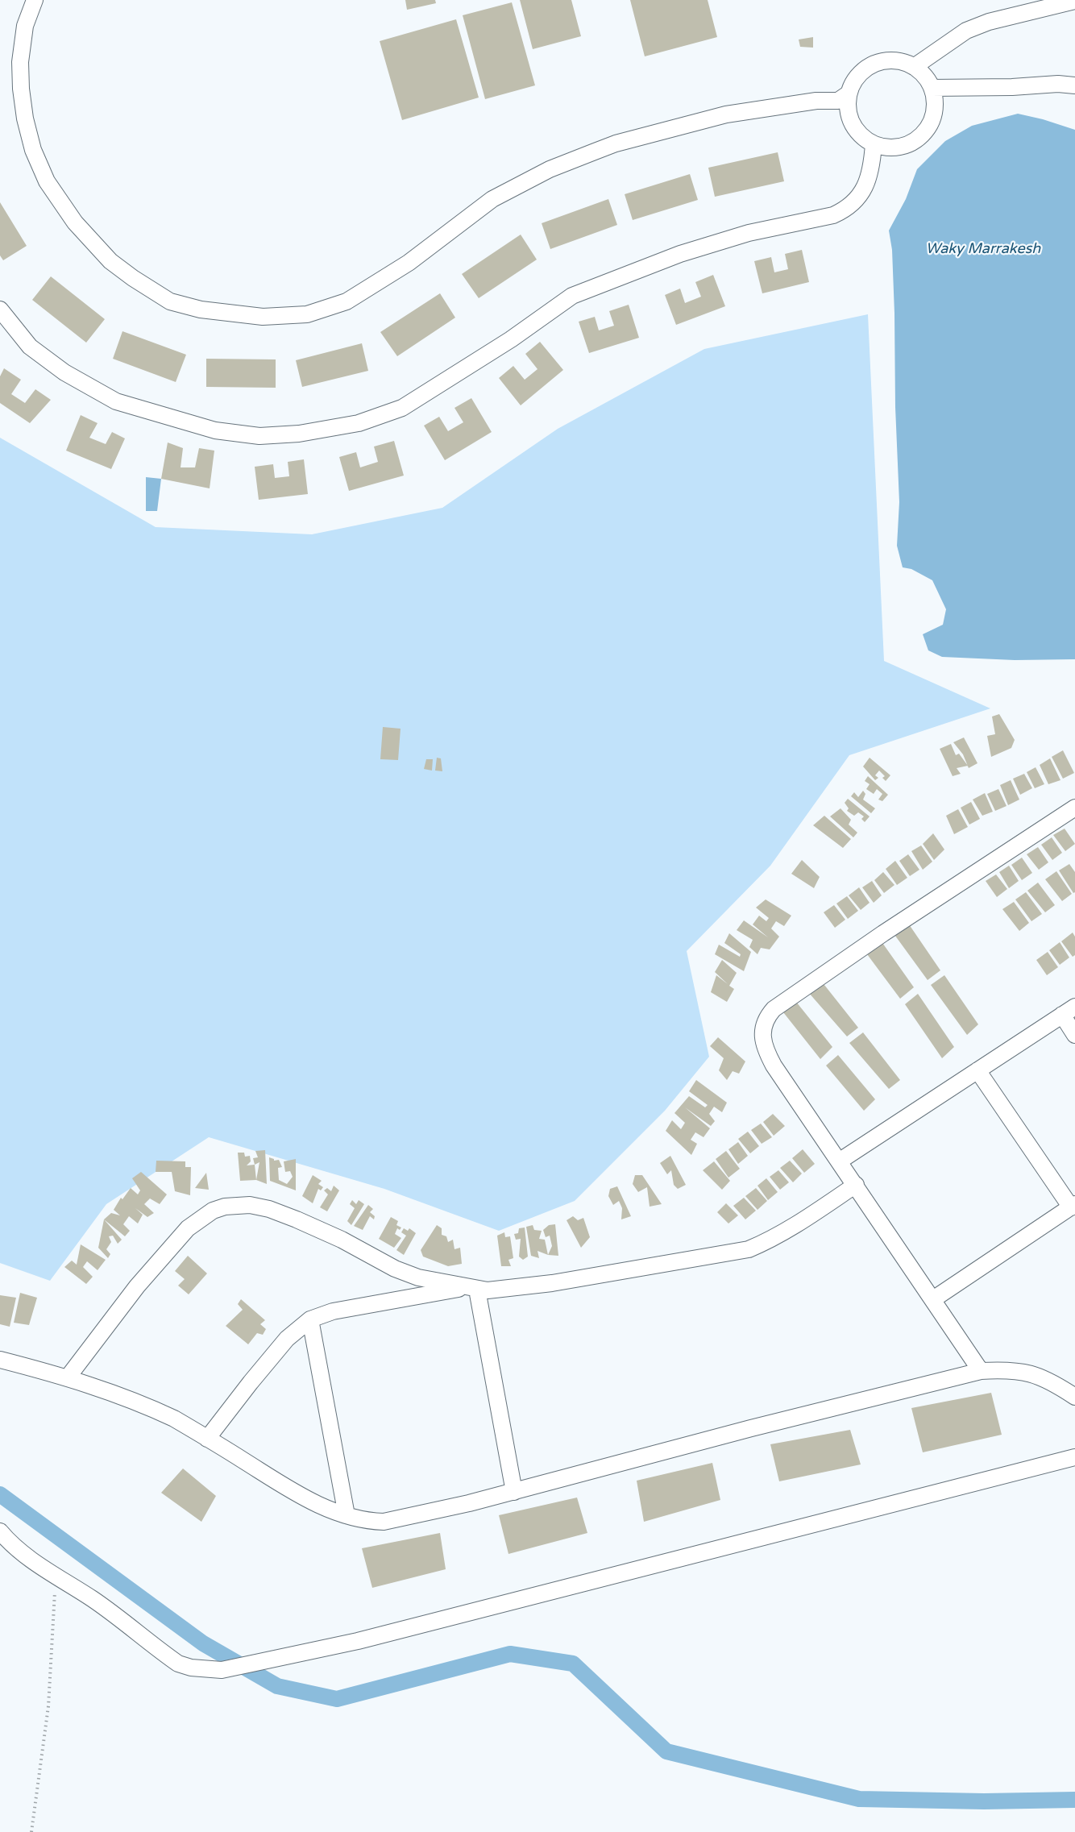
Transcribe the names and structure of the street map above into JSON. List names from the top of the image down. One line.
{"water":["Waky Marrakesh"]}
